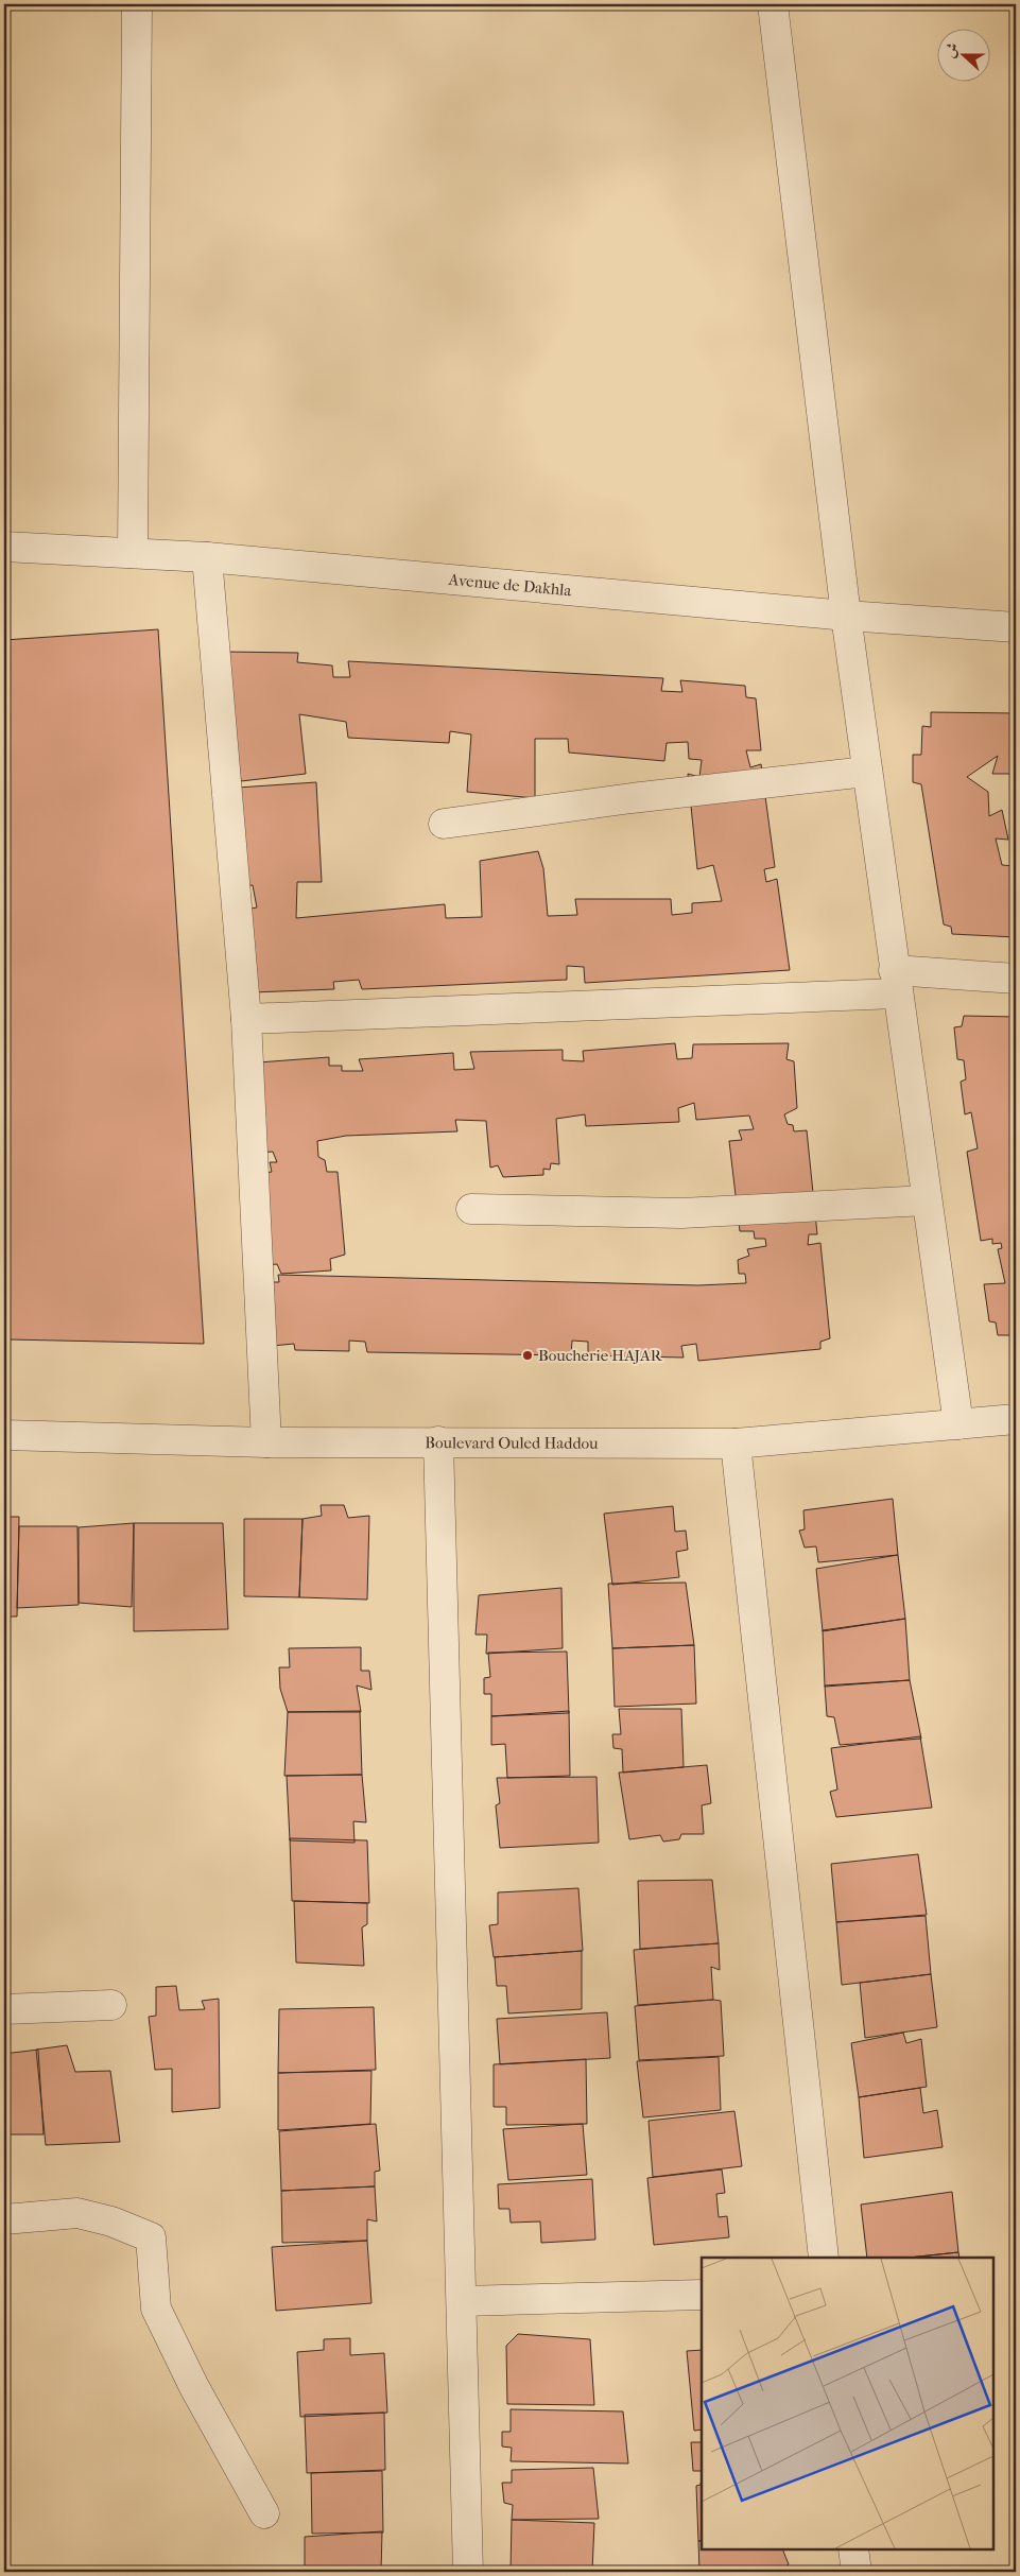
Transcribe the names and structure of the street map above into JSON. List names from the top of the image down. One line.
{"streets":{"street":["Avenue de Dakhla","Boulevard Ouled Haddou"]},"places":["Boucherie HAJAR"],"north":"left"}
